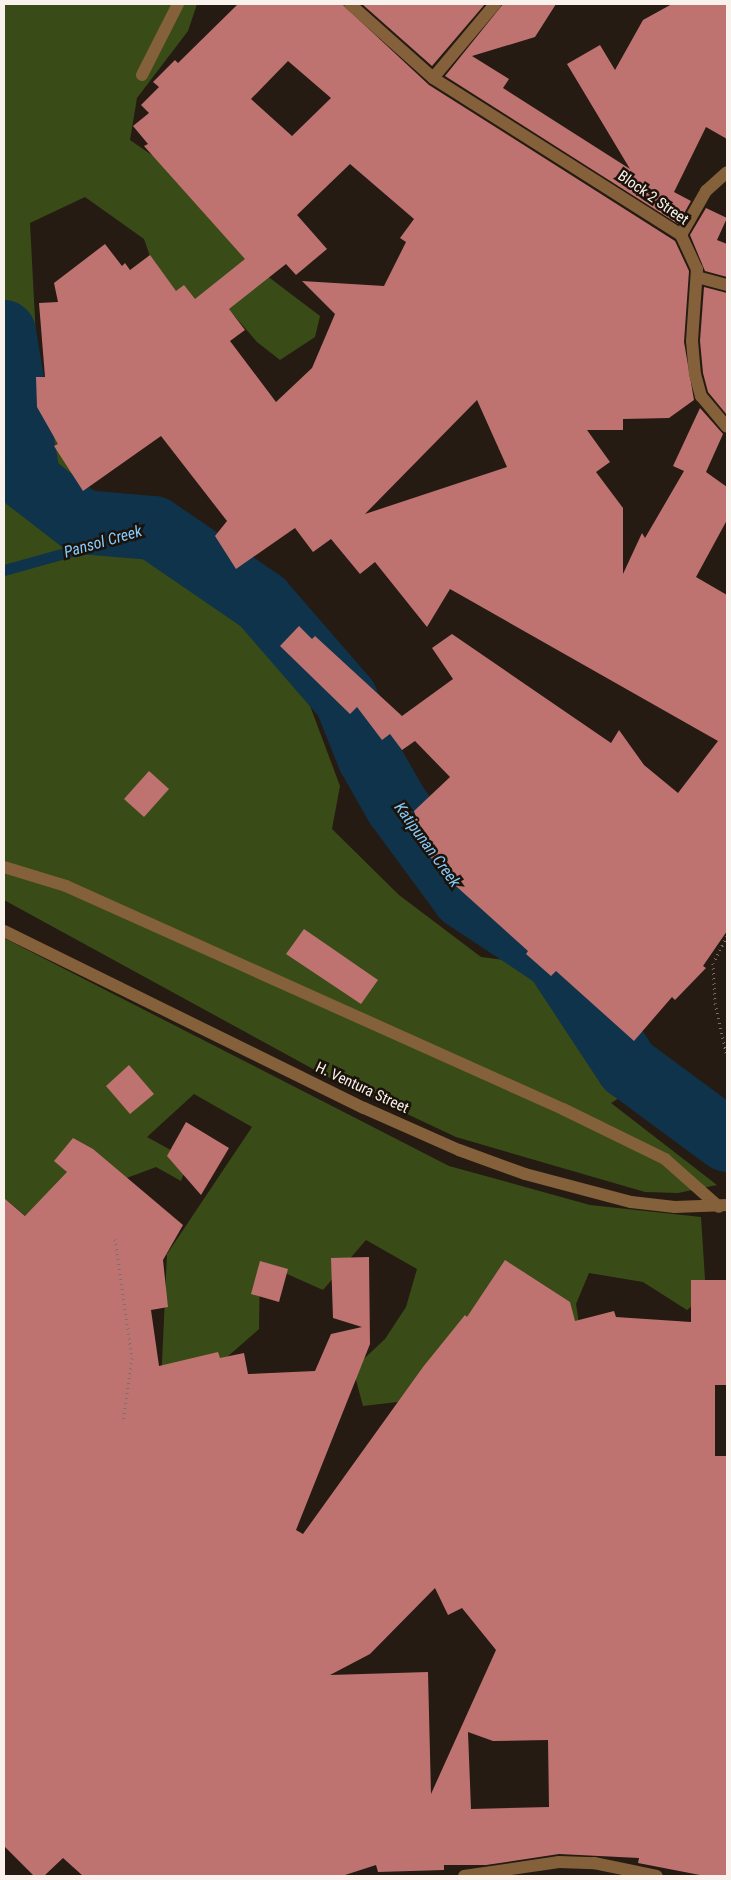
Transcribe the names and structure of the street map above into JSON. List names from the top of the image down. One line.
{"streets":{"street":["Block 2 Street","H. Ventura Street"]},"water":["Pansol Creek","Katipunan Creek"]}
